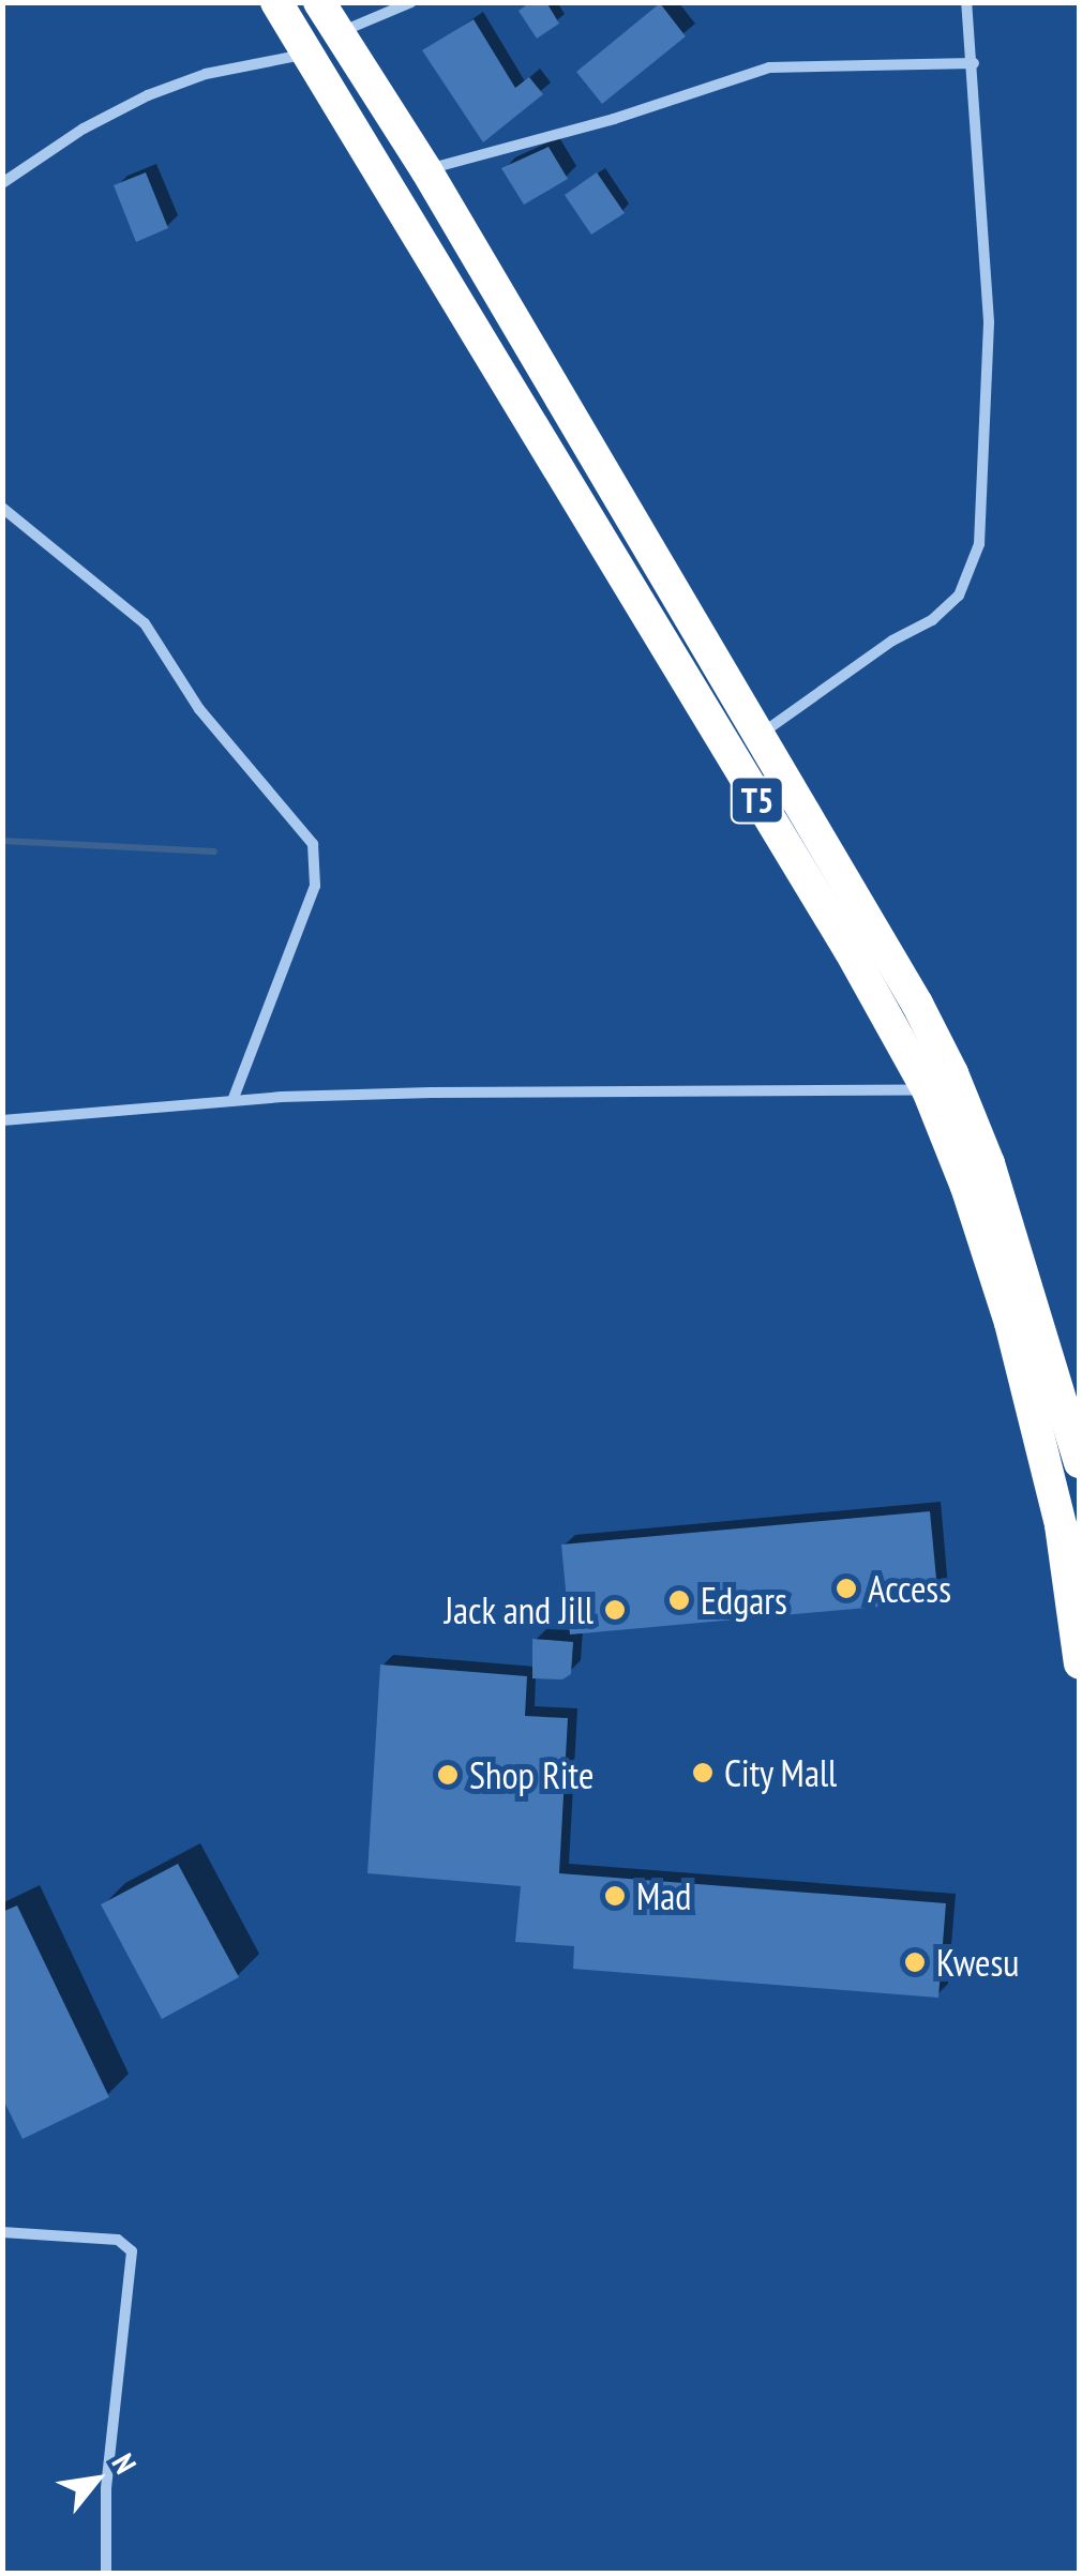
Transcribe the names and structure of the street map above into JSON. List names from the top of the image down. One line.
{"streets":{"highway":["T5"]},"places":["Access","Edgars","Jack and Jill","City Mall","Shop Rite","Mad","Kwesu"],"north":"top right"}
